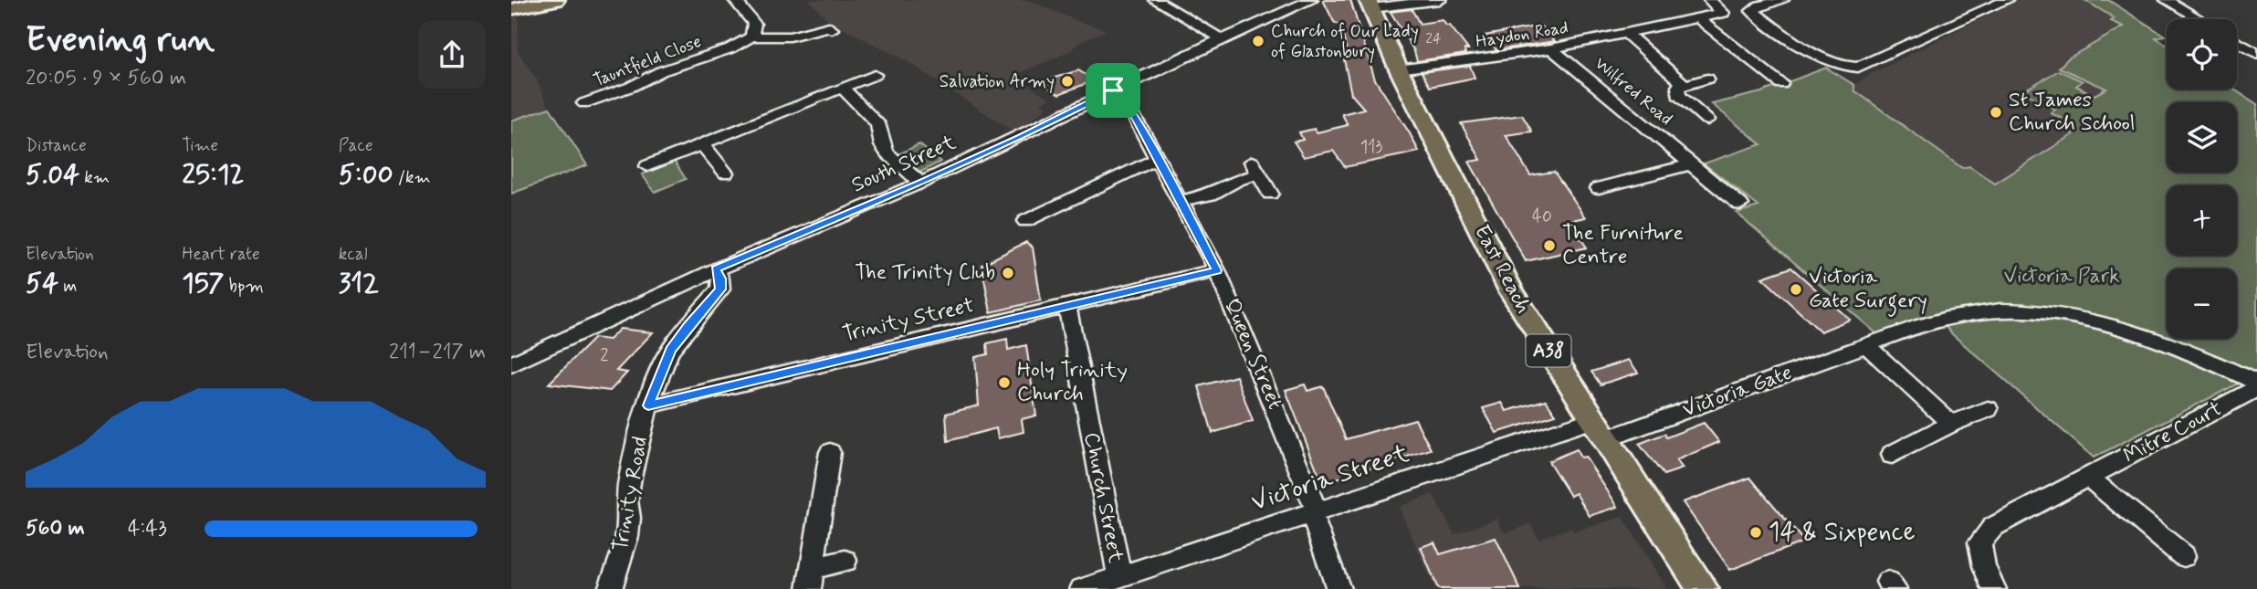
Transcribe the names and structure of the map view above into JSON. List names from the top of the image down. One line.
{"streets":{"main road":["East Reach","A38"],"street":["Haydon Road","Tauntfield Close","Wilfred Road","South Street","Trinity Street","Queen Street","Victoria Gate","Mitre Court","Victoria Street","Trinity Road","Church Street"]},"crossings":[["Haydon Road","Wilfred Road"],["Haydon Road","East Reach"],["South Street","Queen Street"],["South Street","Trinity Road"],["East Reach","Victoria Gate"],["East Reach","Victoria Street"],["Trinity Street","Queen Street"],["Trinity Street","Trinity Road"],["Trinity Street","Church Street"],["Queen Street","Victoria Street"],["Victoria Gate","Victoria Street"],["Victoria Street","Church Street"]],"parks":["Victoria Park"],"places":["Church of Our Lady of Glastonbury","Salvation Army","St James Church School","The Furniture Centre","The Trinity Club","Victoria Gate Surgery","Holy Trinity Church","14 & Sixpence"],"house_numbers":["24","113","40","2"],"page":{"heading":["Evening run","20:05 · 9 × 560 m"],"map_buttons":["+","−"],"stats":[["Distance","5.04 km"],["Time","25:12"],["Pace","5:00 /km"],["Elevation","54 m"],["Heart rate","157 bpm"],["kcal","312"]],"chart":["Elevation","211–217 m"],"list":[{"name":"560 m","note":"4:43"}]}}
